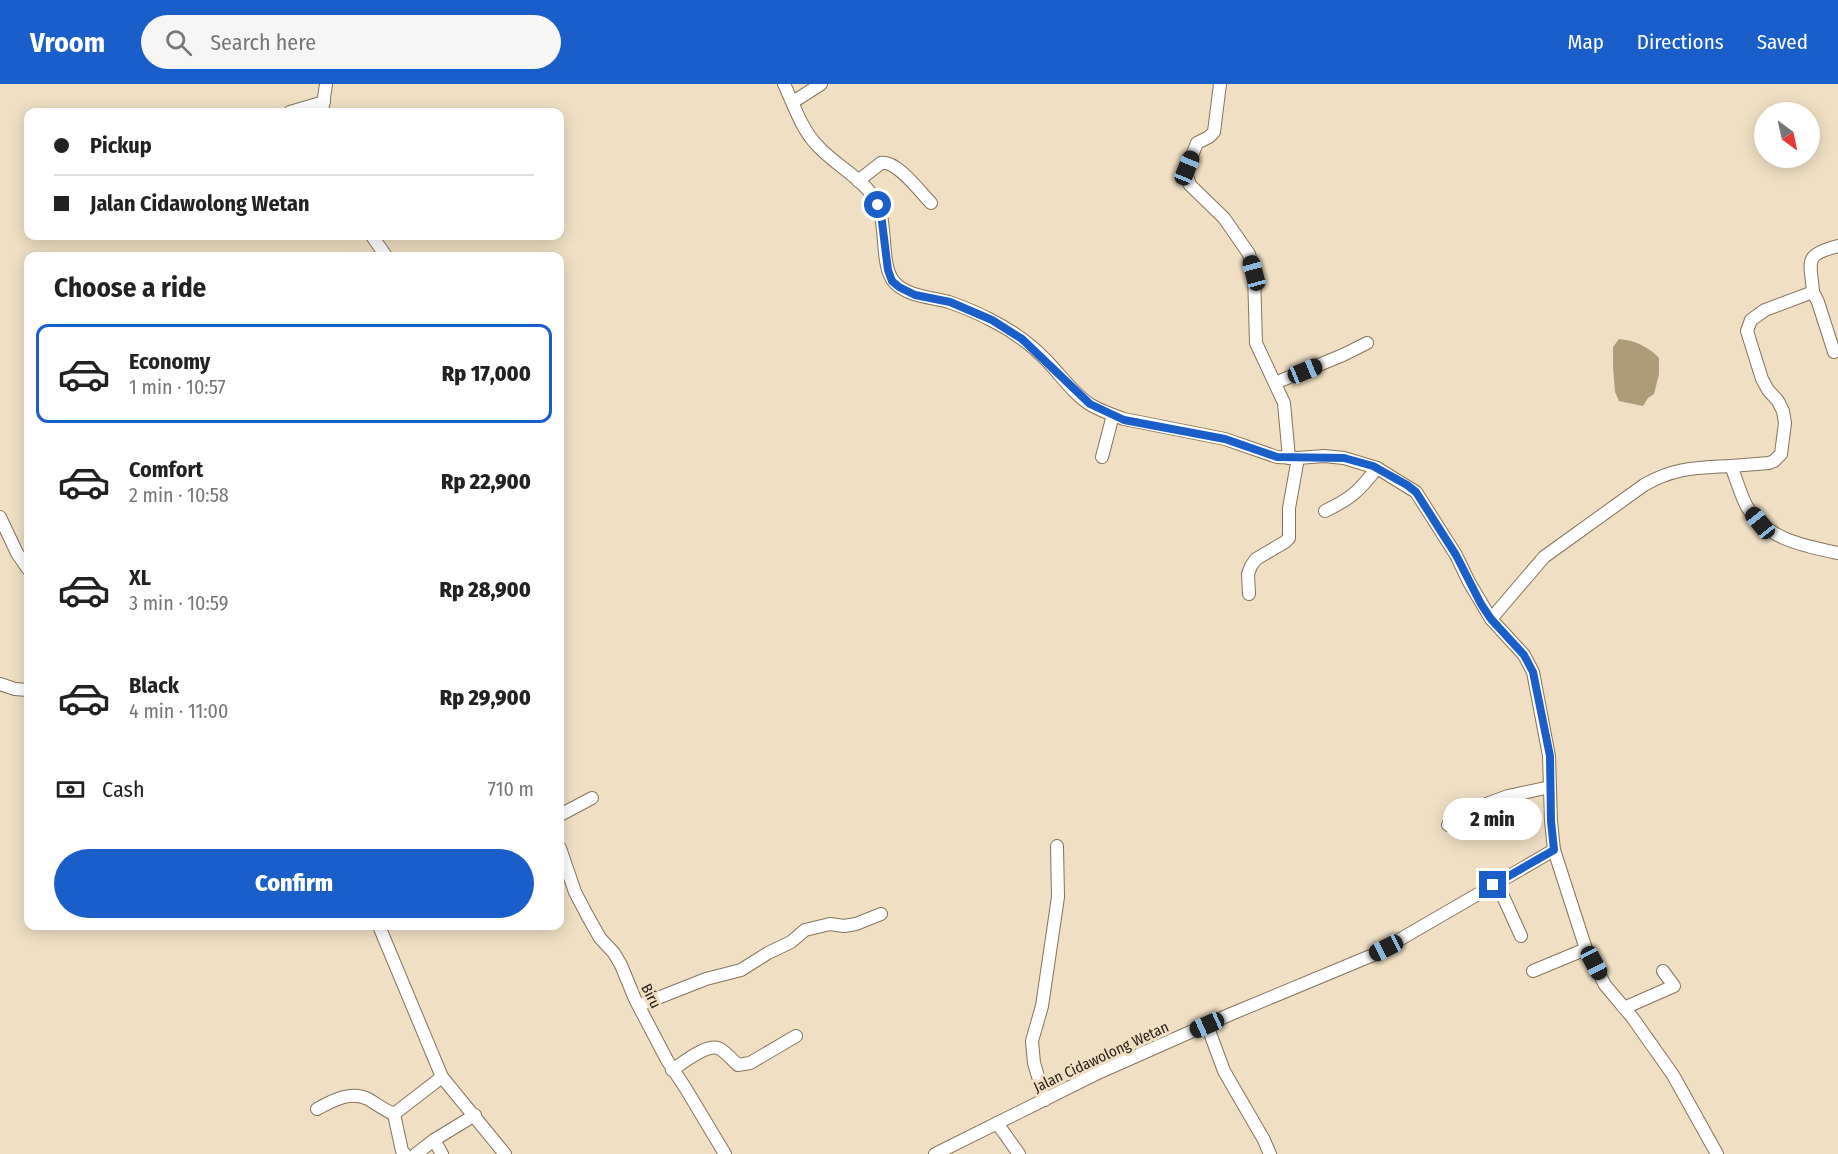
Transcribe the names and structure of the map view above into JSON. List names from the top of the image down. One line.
{"streets":{"street":["Biru","Jalan Cidawolong Wetan"]},"north":"bottom right","page":{"header":"Vroom","search":"Search here","nav":["Map","Directions","Saved"],"banner":["Pickup","Jalan Cidawolong Wetan"],"heading":"Choose a ride","list":[{"name":"Economy","note":"1 min · 10:57","value":"Rp 17,000"},{"name":"Comfort","note":"2 min · 10:58","value":"Rp 22,900"},{"name":"XL","note":"3 min · 10:59","value":"Rp 28,900"},{"name":"Black","note":"4 min · 11:00","value":"Rp 29,900"}],"pay":["Cash","710 m"],"bubble":"2 min","buttons":"Confirm"}}
